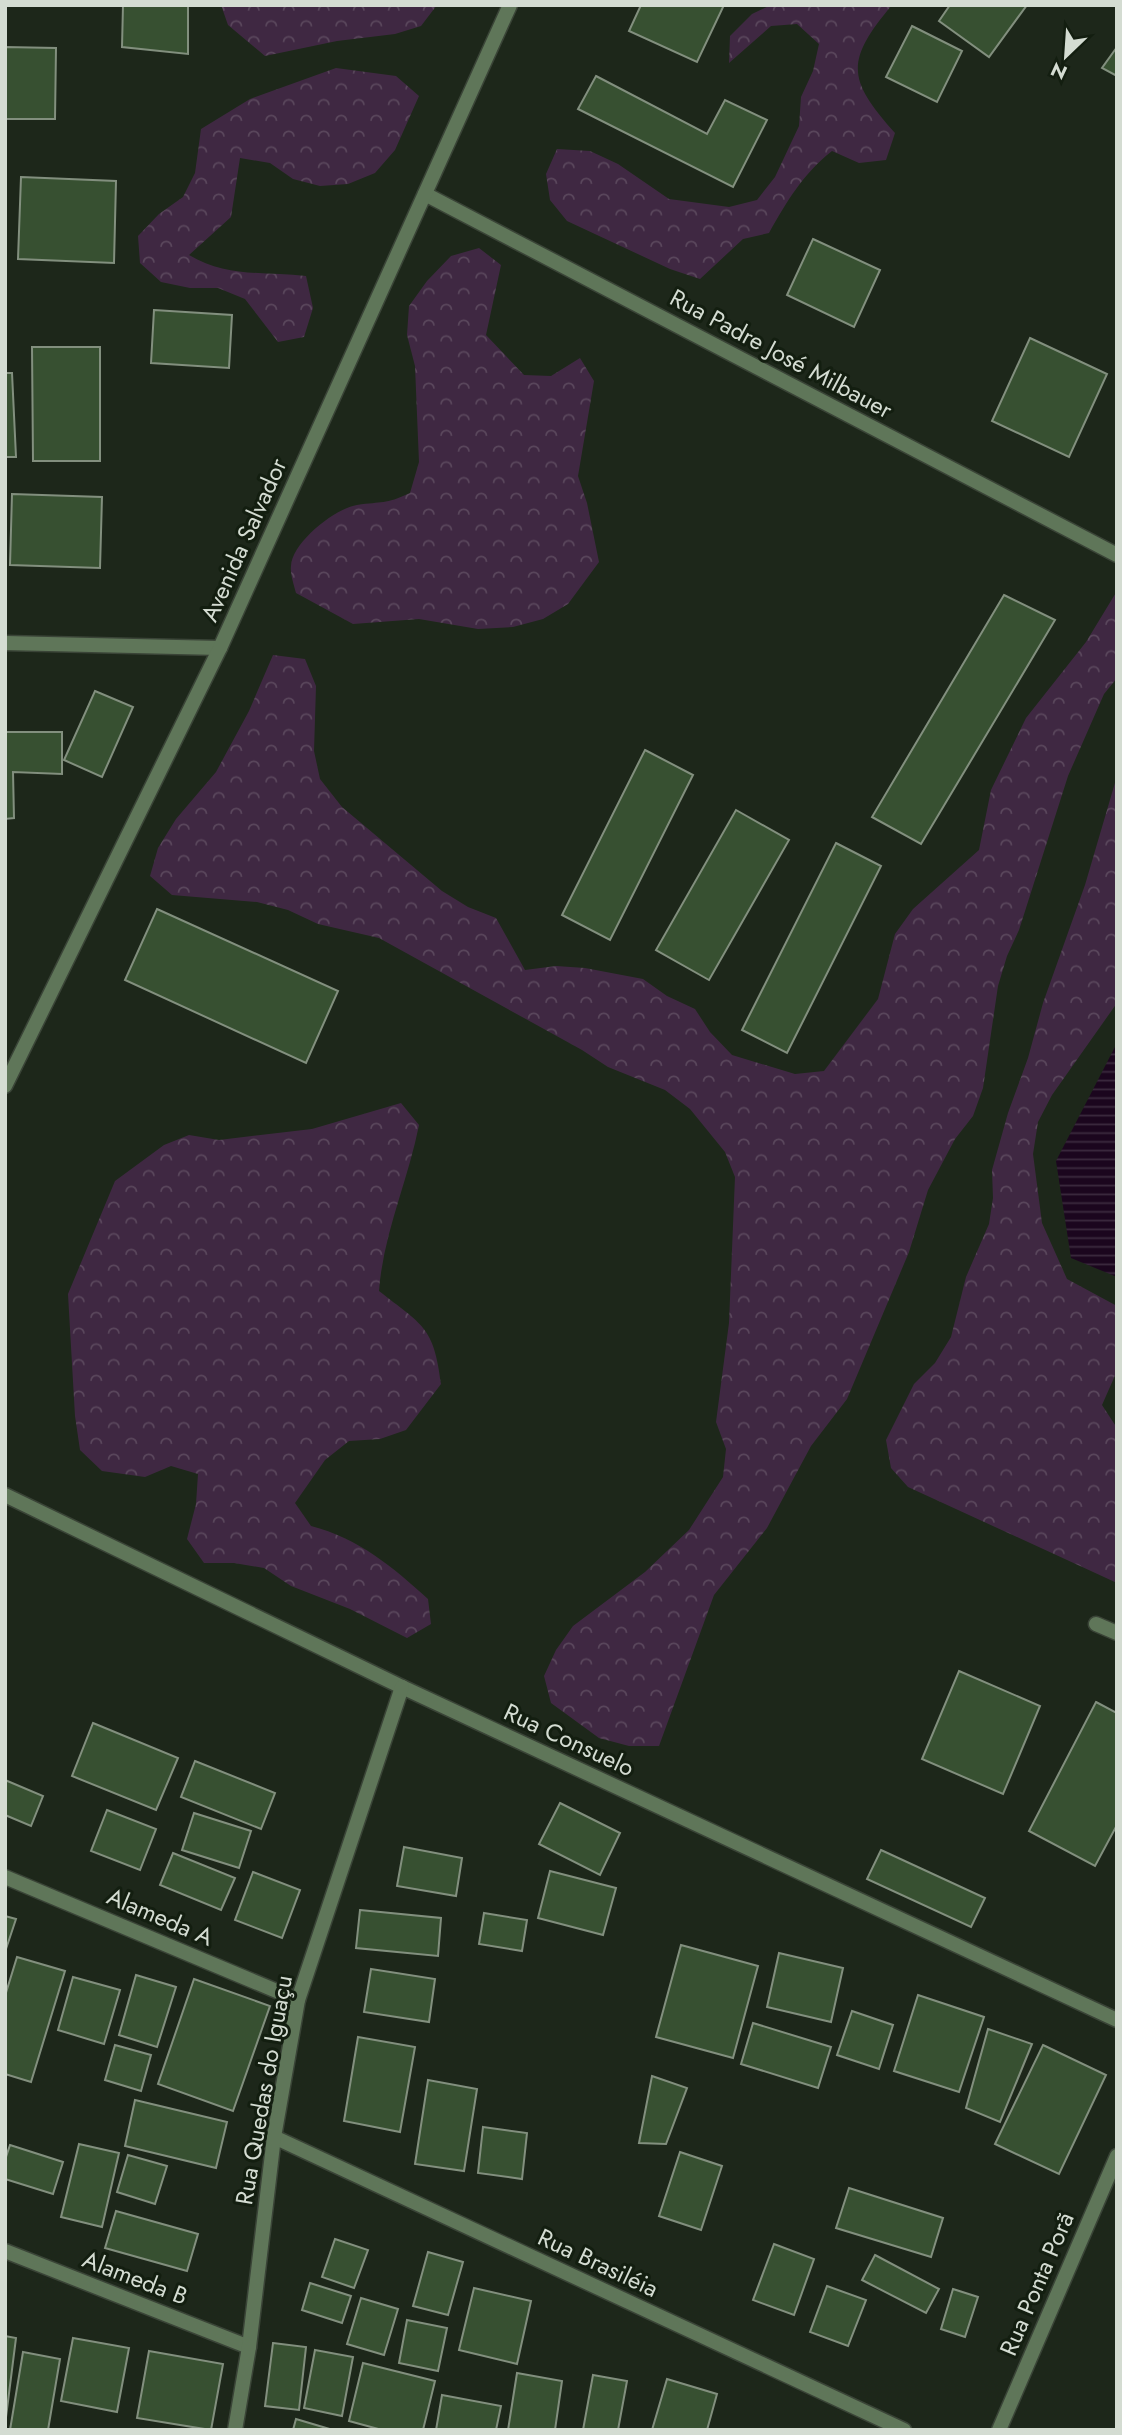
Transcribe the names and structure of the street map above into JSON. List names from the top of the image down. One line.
{"streets":{"street":["Rua Padre José Milbauer","Avenida Salvador","Rua Consuelo","Alameda A","Rua Quedas do Iguaçu","Rua Brasiléia","Alameda B","Rua Ponta Porã"]},"crossings":[["Rua Padre José Milbauer","Avenida Salvador"],["Rua Consuelo","Rua Quedas do Iguaçu"],["Alameda A","Rua Quedas do Iguaçu"],["Rua Quedas do Iguaçu","Rua Brasiléia"],["Rua Quedas do Iguaçu","Alameda B"]],"north":"bottom left"}
